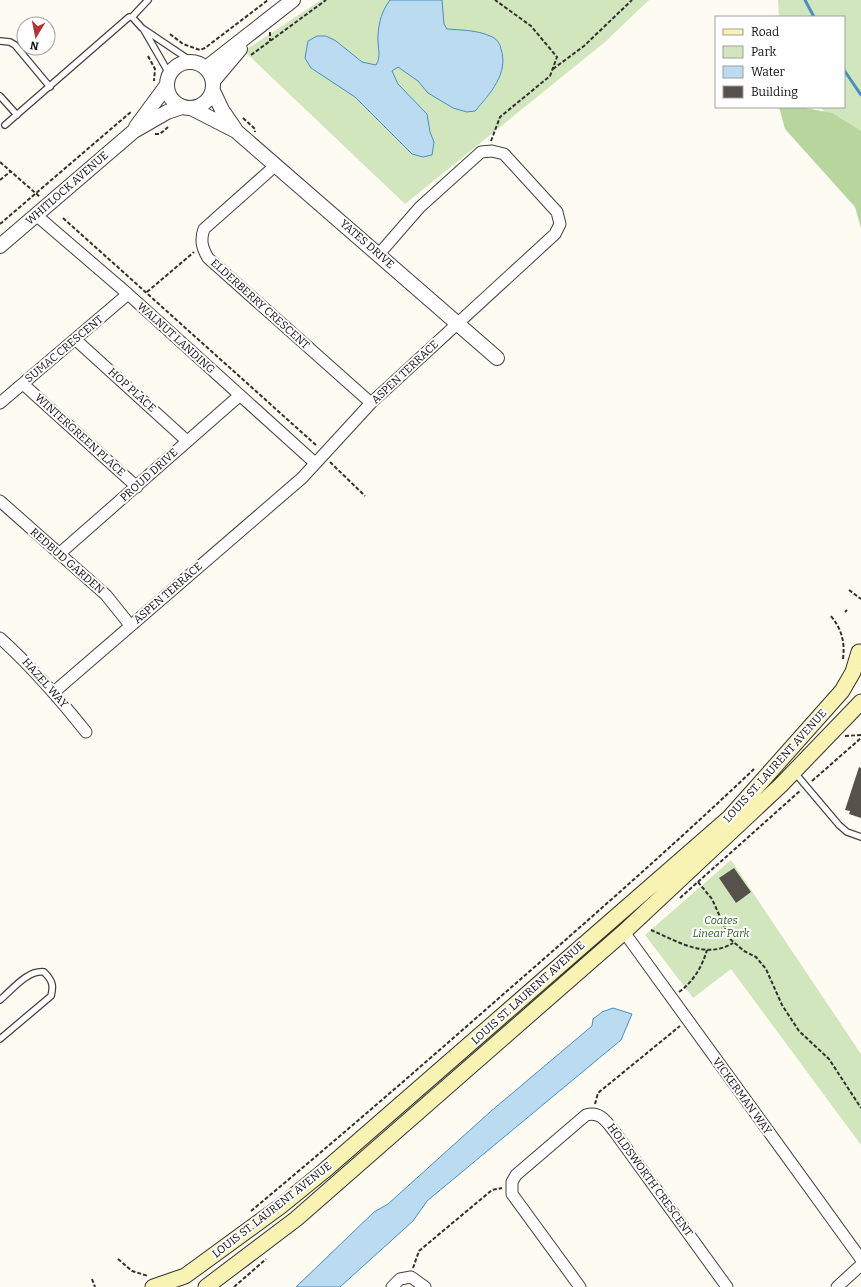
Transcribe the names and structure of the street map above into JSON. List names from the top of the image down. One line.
{"streets":{"main road":["LOUIS ST. LAURENT AVENUE"],"street":["WHITLOCK AVENUE","YATES DRIVE","ELDERBERRY CRESCENT","WALNUT LANDING","SUMAC CRESCENT","ASPEN TERRACE","HOP PLACE","WINTERGREEN PLACE","PROUD DRIVE","REDBUD GARDEN","HAZEL WAY","VICKERMAN WAY","HOLDSWORTH CRESCENT"]},"crossings":[["WHITLOCK AVENUE","YATES DRIVE"],["WHITLOCK AVENUE","WALNUT LANDING"],["YATES DRIVE","ELDERBERRY CRESCENT"],["YATES DRIVE","ASPEN TERRACE"],["ELDERBERRY CRESCENT","ASPEN TERRACE"],["WALNUT LANDING","SUMAC CRESCENT"],["WALNUT LANDING","ASPEN TERRACE"],["WALNUT LANDING","PROUD DRIVE"],["SUMAC CRESCENT","HOP PLACE"],["SUMAC CRESCENT","WINTERGREEN PLACE"],["ASPEN TERRACE","REDBUD GARDEN"],["ASPEN TERRACE","HAZEL WAY"],["HOP PLACE","PROUD DRIVE"],["WINTERGREEN PLACE","PROUD DRIVE"],["PROUD DRIVE","REDBUD GARDEN"],["LOUIS ST. LAURENT AVENUE","VICKERMAN WAY"]],"parks":["Coates Linear Park"],"legend":["Road","Park","Water","Building"],"north":"bottom"}
